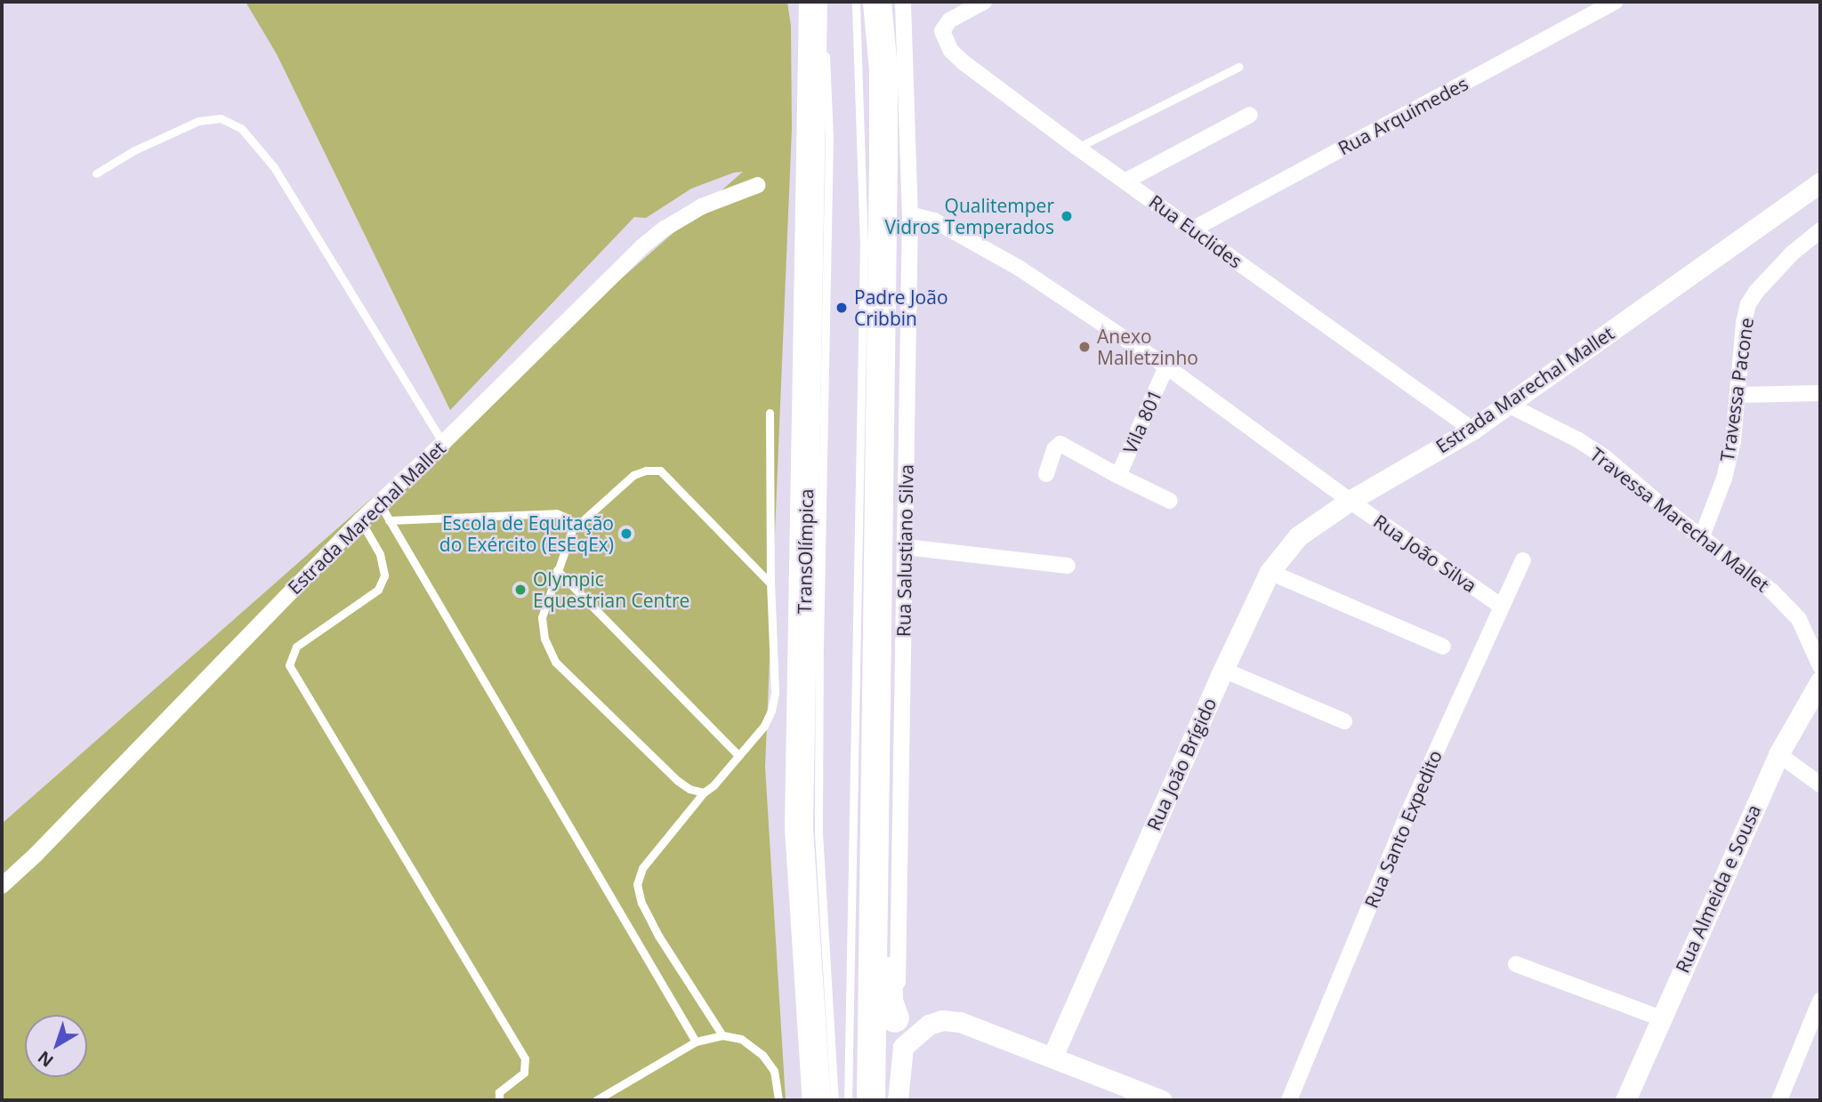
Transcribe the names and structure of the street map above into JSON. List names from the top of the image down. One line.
{"streets":{"highway":["TransOlímpica"],"street":["Rua Arquimedes","Rua Euclides","Estrada Marechal Mallet","Travessa Pacone","Vila 801","Travessa Marechal Mallet","Rua Salustiano Silva","Rua João Silva","Rua João Brígido","Rua Santo Expedito","Rua Almeida e Sousa"]},"crossings":[["Rua Arquimedes","Rua Euclides"],["Rua Euclides","Estrada Marechal Mallet"],["Estrada Marechal Mallet","Travessa Marechal Mallet"],["Estrada Marechal Mallet","Rua João Silva"],["Estrada Marechal Mallet","Rua João Brígido"],["Travessa Pacone","Travessa Marechal Mallet"],["Rua João Silva","Rua João Brígido"],["Rua João Silva","Rua Santo Expedito"]],"places":["Qualitemper Vidros Temperados","Padre João Cribbin","Anexo Malletzinho","Escola de Equitação do Exército (EsEqEx)","Olympic Equestrian Centre"],"north":"bottom left"}
